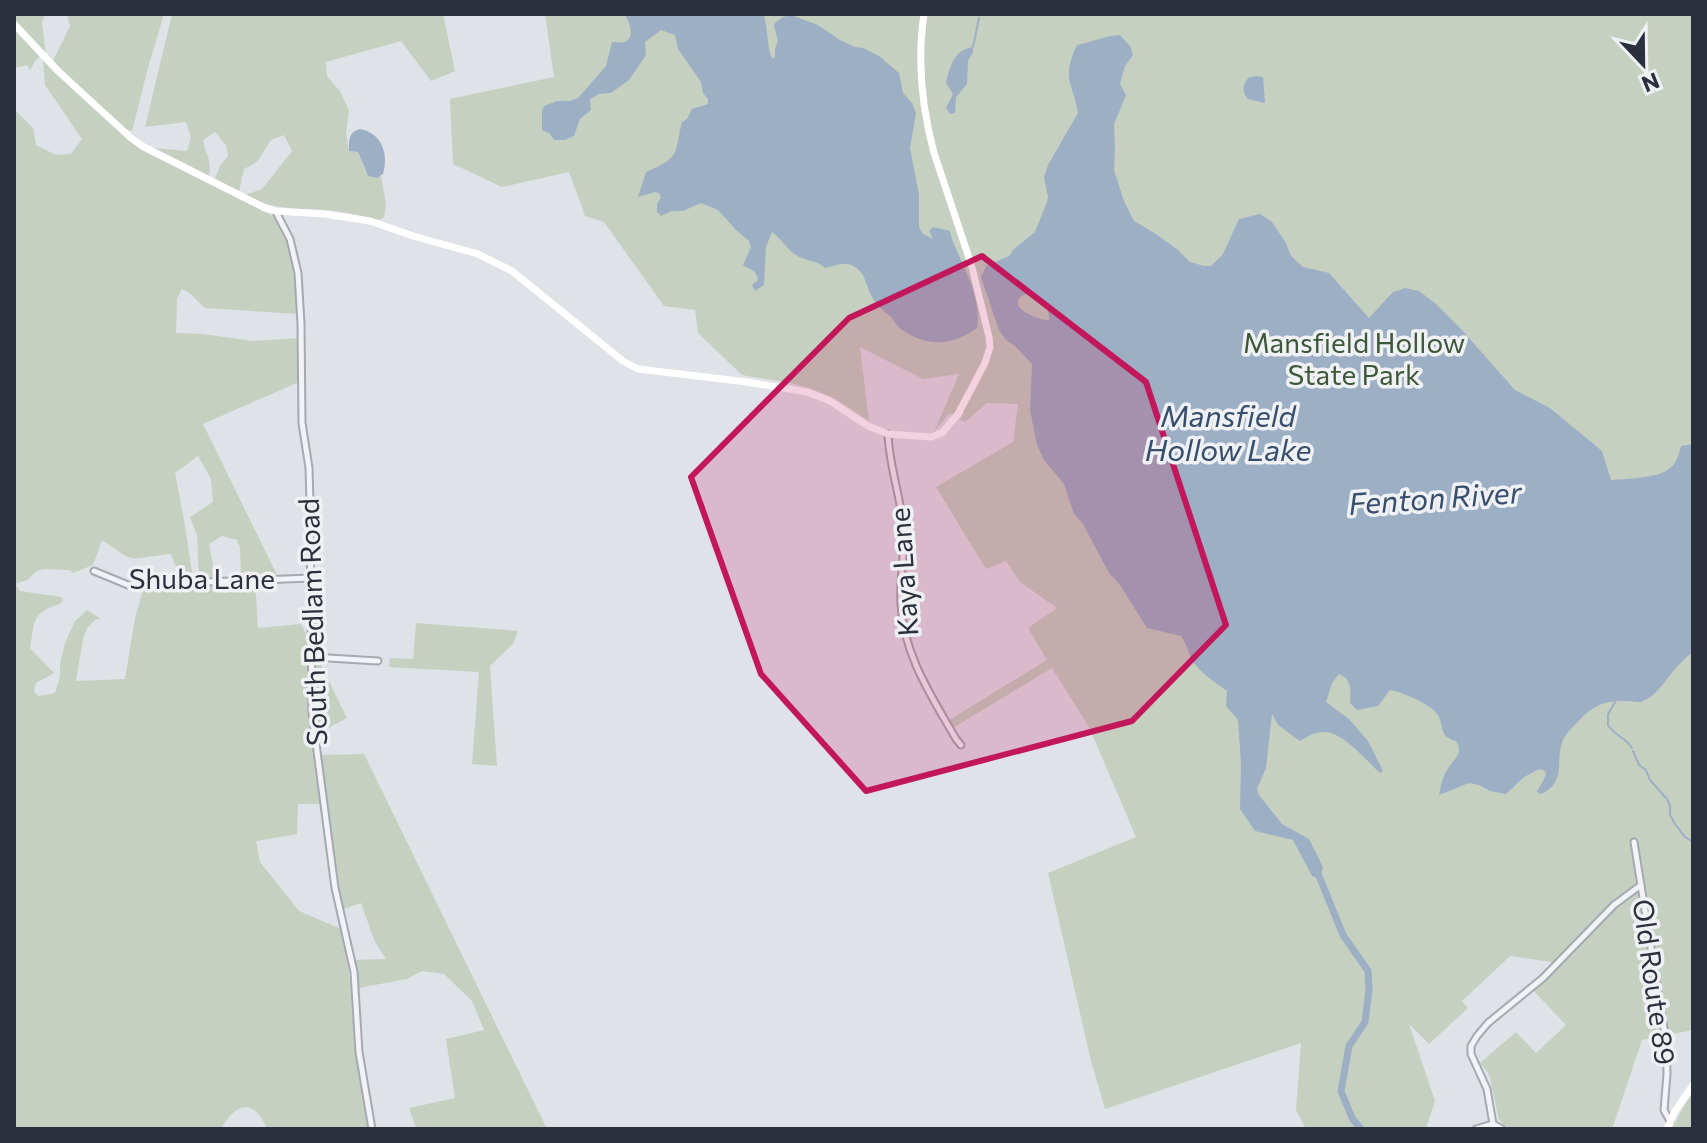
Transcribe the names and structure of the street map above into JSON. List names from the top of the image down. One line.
{"streets":{"street":["Kaya Lane","Shuba Lane","South Bedlam Road","Old Route 89"]},"crossings":[["Shuba Lane","South Bedlam Road"]],"water":["Mansfield Hollow Lake","Fenton River"],"parks":["Mansfield Hollow State Park"],"north":"bottom"}
